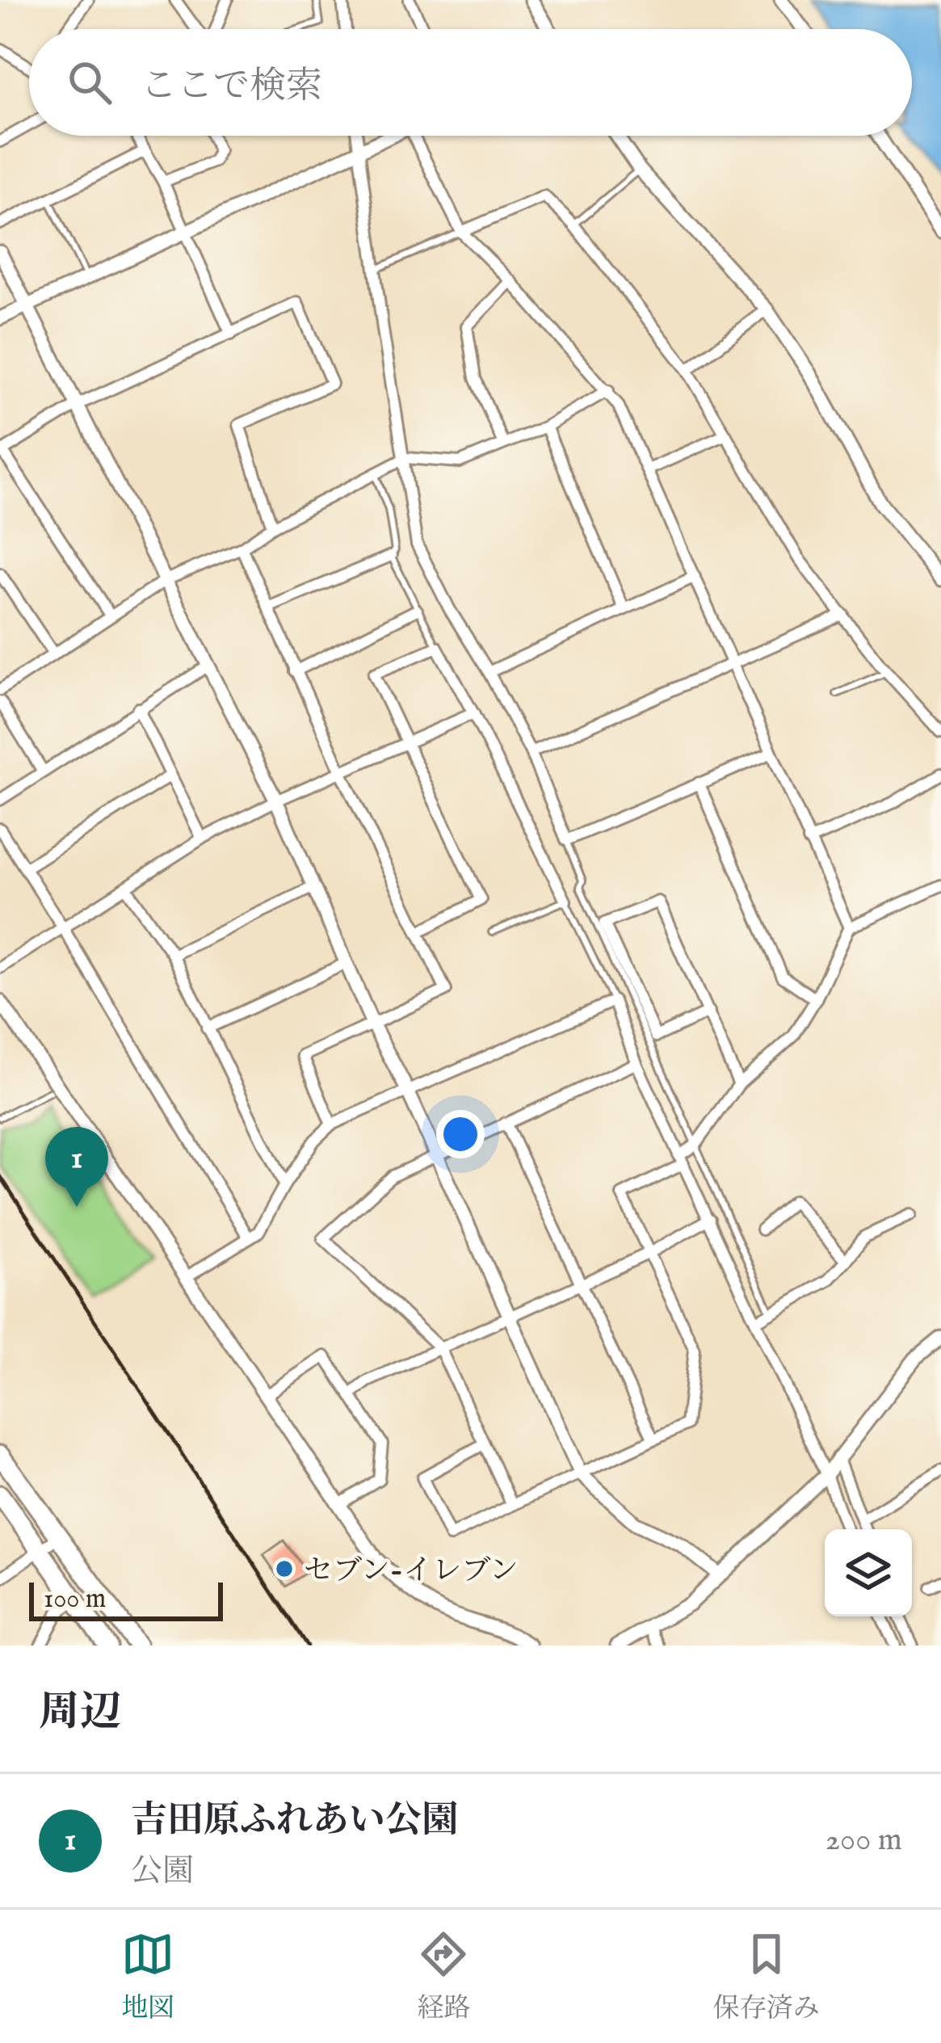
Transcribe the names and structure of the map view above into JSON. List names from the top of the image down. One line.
{"places":["セブン-イレブン"],"scale_bar":"100 m","page":{"search":"ここで検索","pins":"1","scale":"100 m","heading":"周辺","list":[{"mark":"1","name":"吉田原ふれあい公園","note":"公園","value":"200 m"}],"nav":["地図","経路","保存済み"]}}
